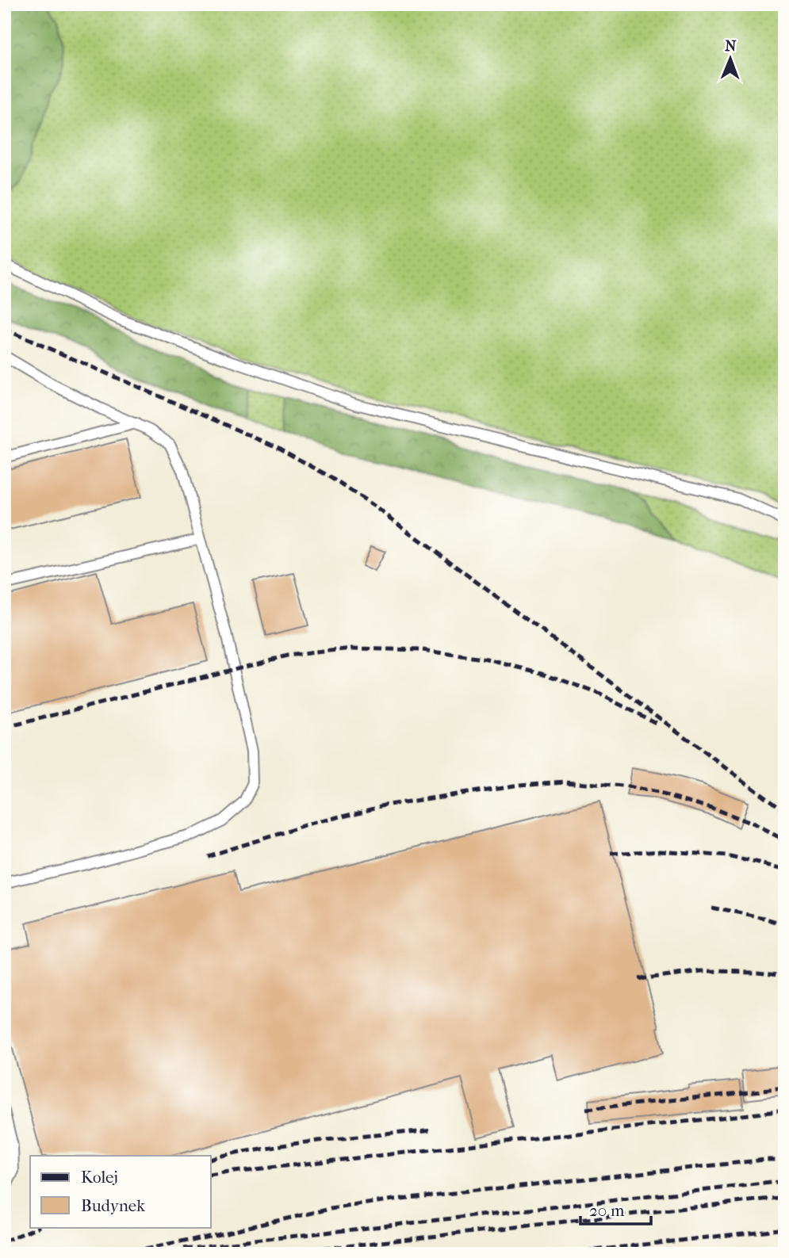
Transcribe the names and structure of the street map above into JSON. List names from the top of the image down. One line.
{"legend":["Kolej","Budynek"],"scale_bar":"20 m","north":"top"}
